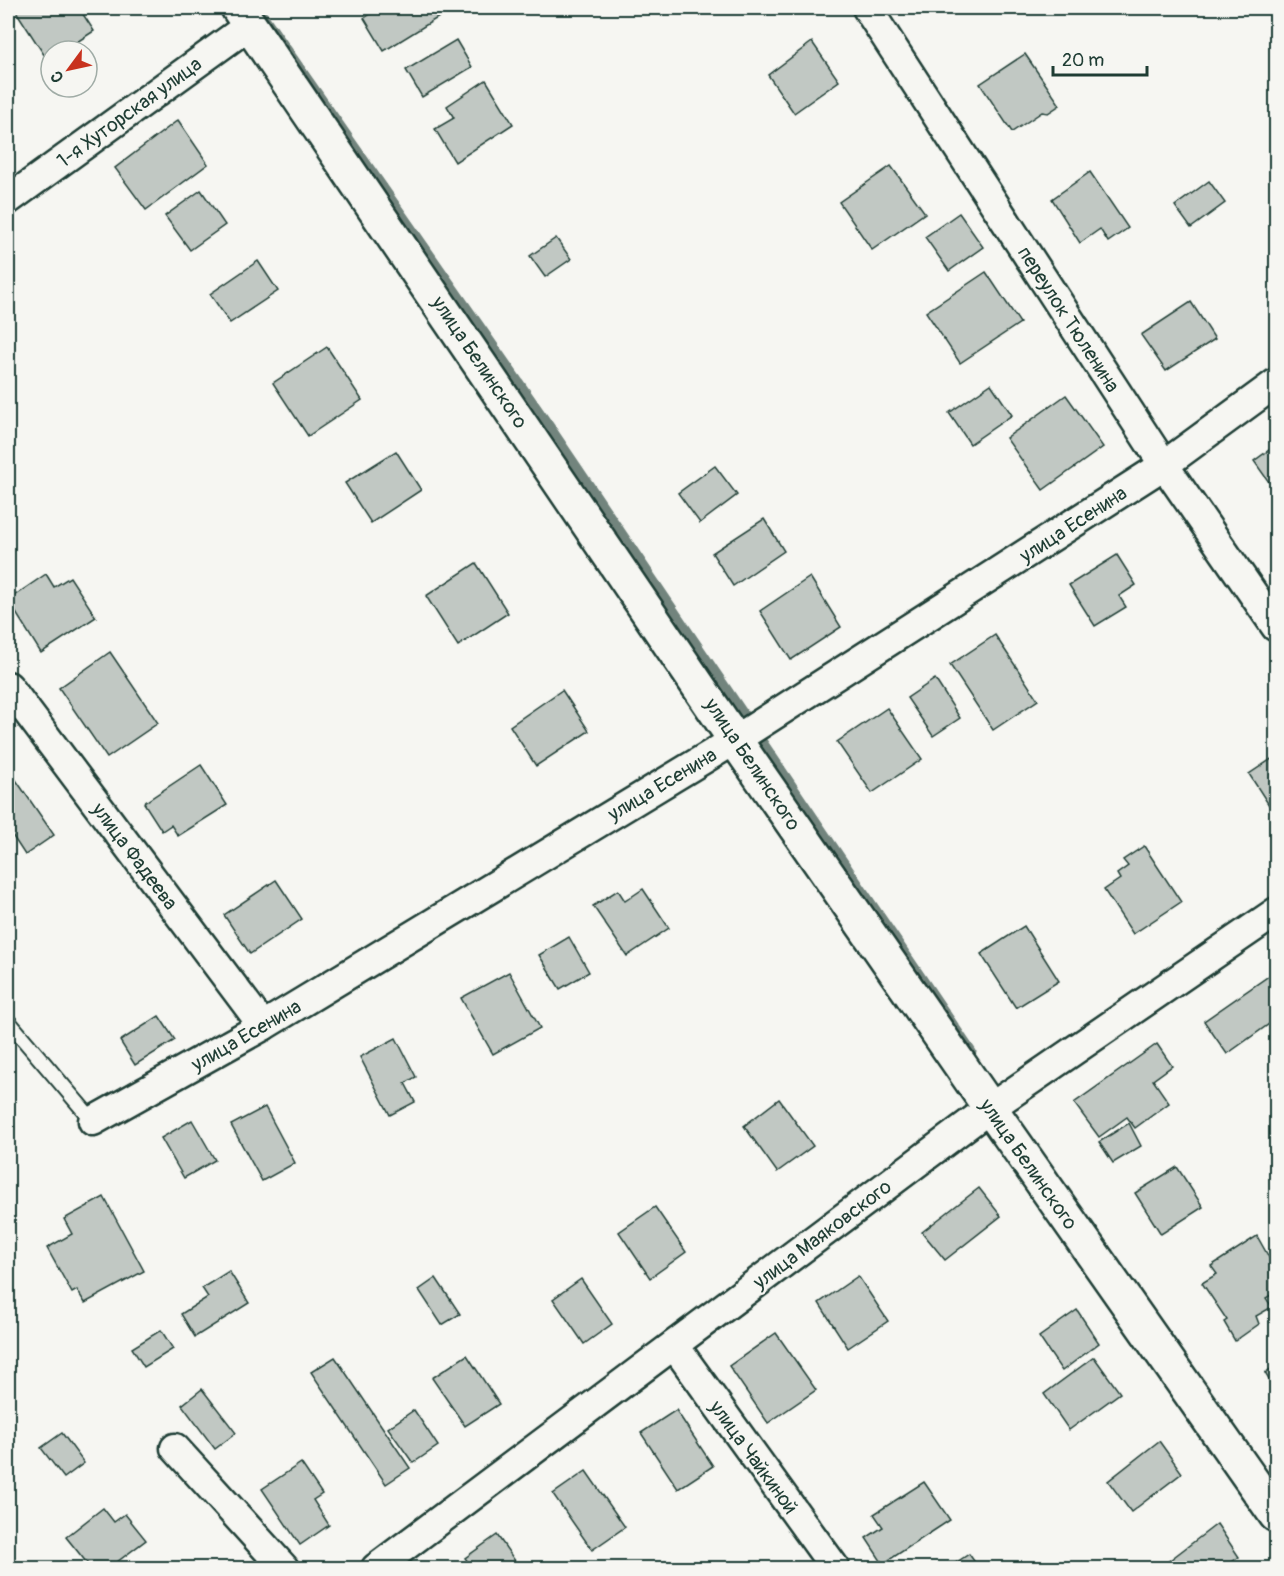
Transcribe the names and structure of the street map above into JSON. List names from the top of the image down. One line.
{"streets":{"street":["1-я Хуторская улица","переулок Тюленина","улица Белинского","улица Есенина","улица Фадеева","улица Маяковского","улица Чайкиной"]},"crossings":[["1-я Хуторская улица","улица Белинского"],["переулок Тюленина","улица Есенина"],["улица Белинского","улица Есенина"],["улица Белинского","улица Маяковского"],["улица Есенина","улица Фадеева"],["улица Маяковского","улица Чайкиной"]],"scale_bar":"20 m","north":"bottom left"}
